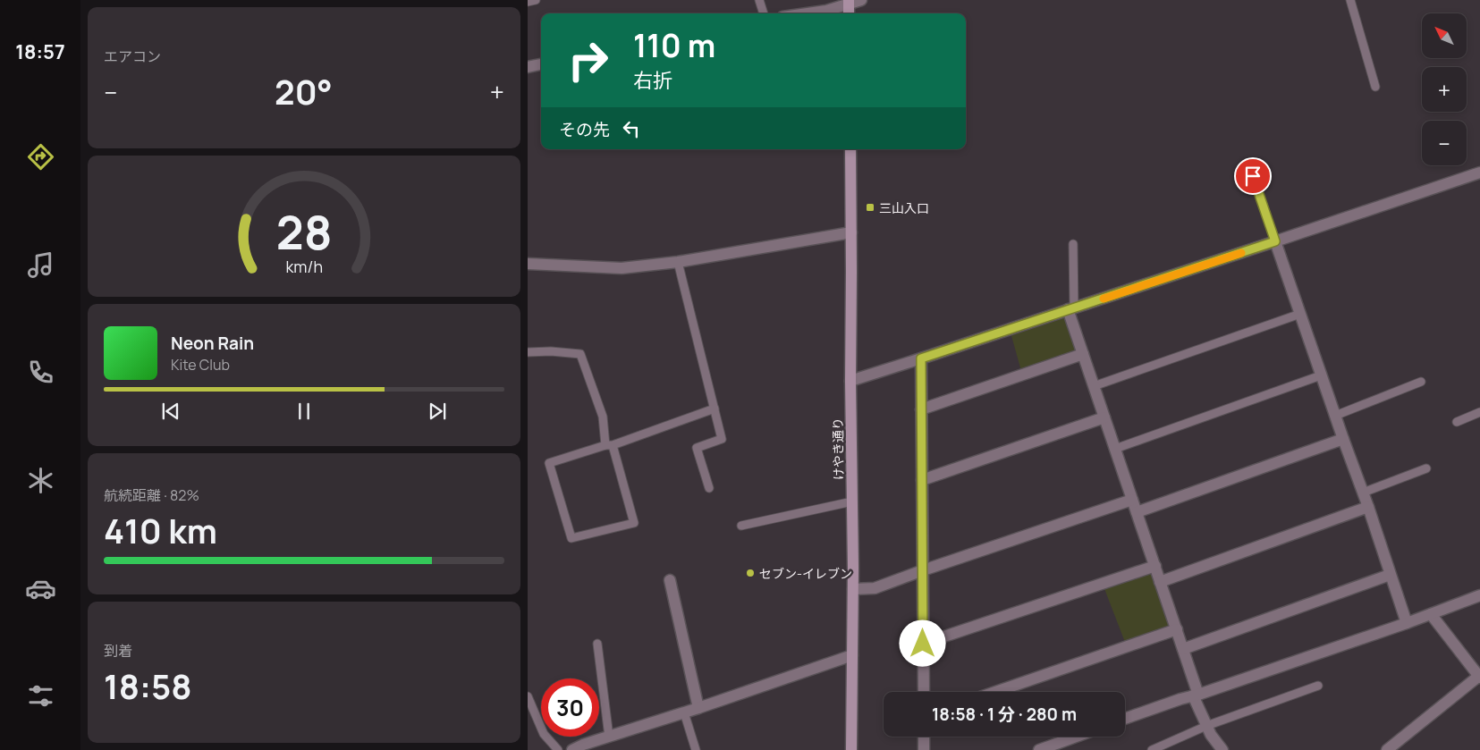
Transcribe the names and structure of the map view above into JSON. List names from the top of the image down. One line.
{"streets":{"street":["けやき通り"]},"places":{"transit":["三山入口"],"other":["セブン-イレブン"]},"north":"top left","page":{"tabs":"18:57","tile":["エアコン",["航続距離 · 82%","410 km"],["到着","18:58"]],"map_buttons":["+","−"],"turn":["110 m","右折"],"heat":["−","20°","+"],"then":"その先","song":["Neon Rain","Kite Club"],"limit":"30","trip":"18:58 · 1 分 · 280 m","gauge":["28","km/h"]}}
